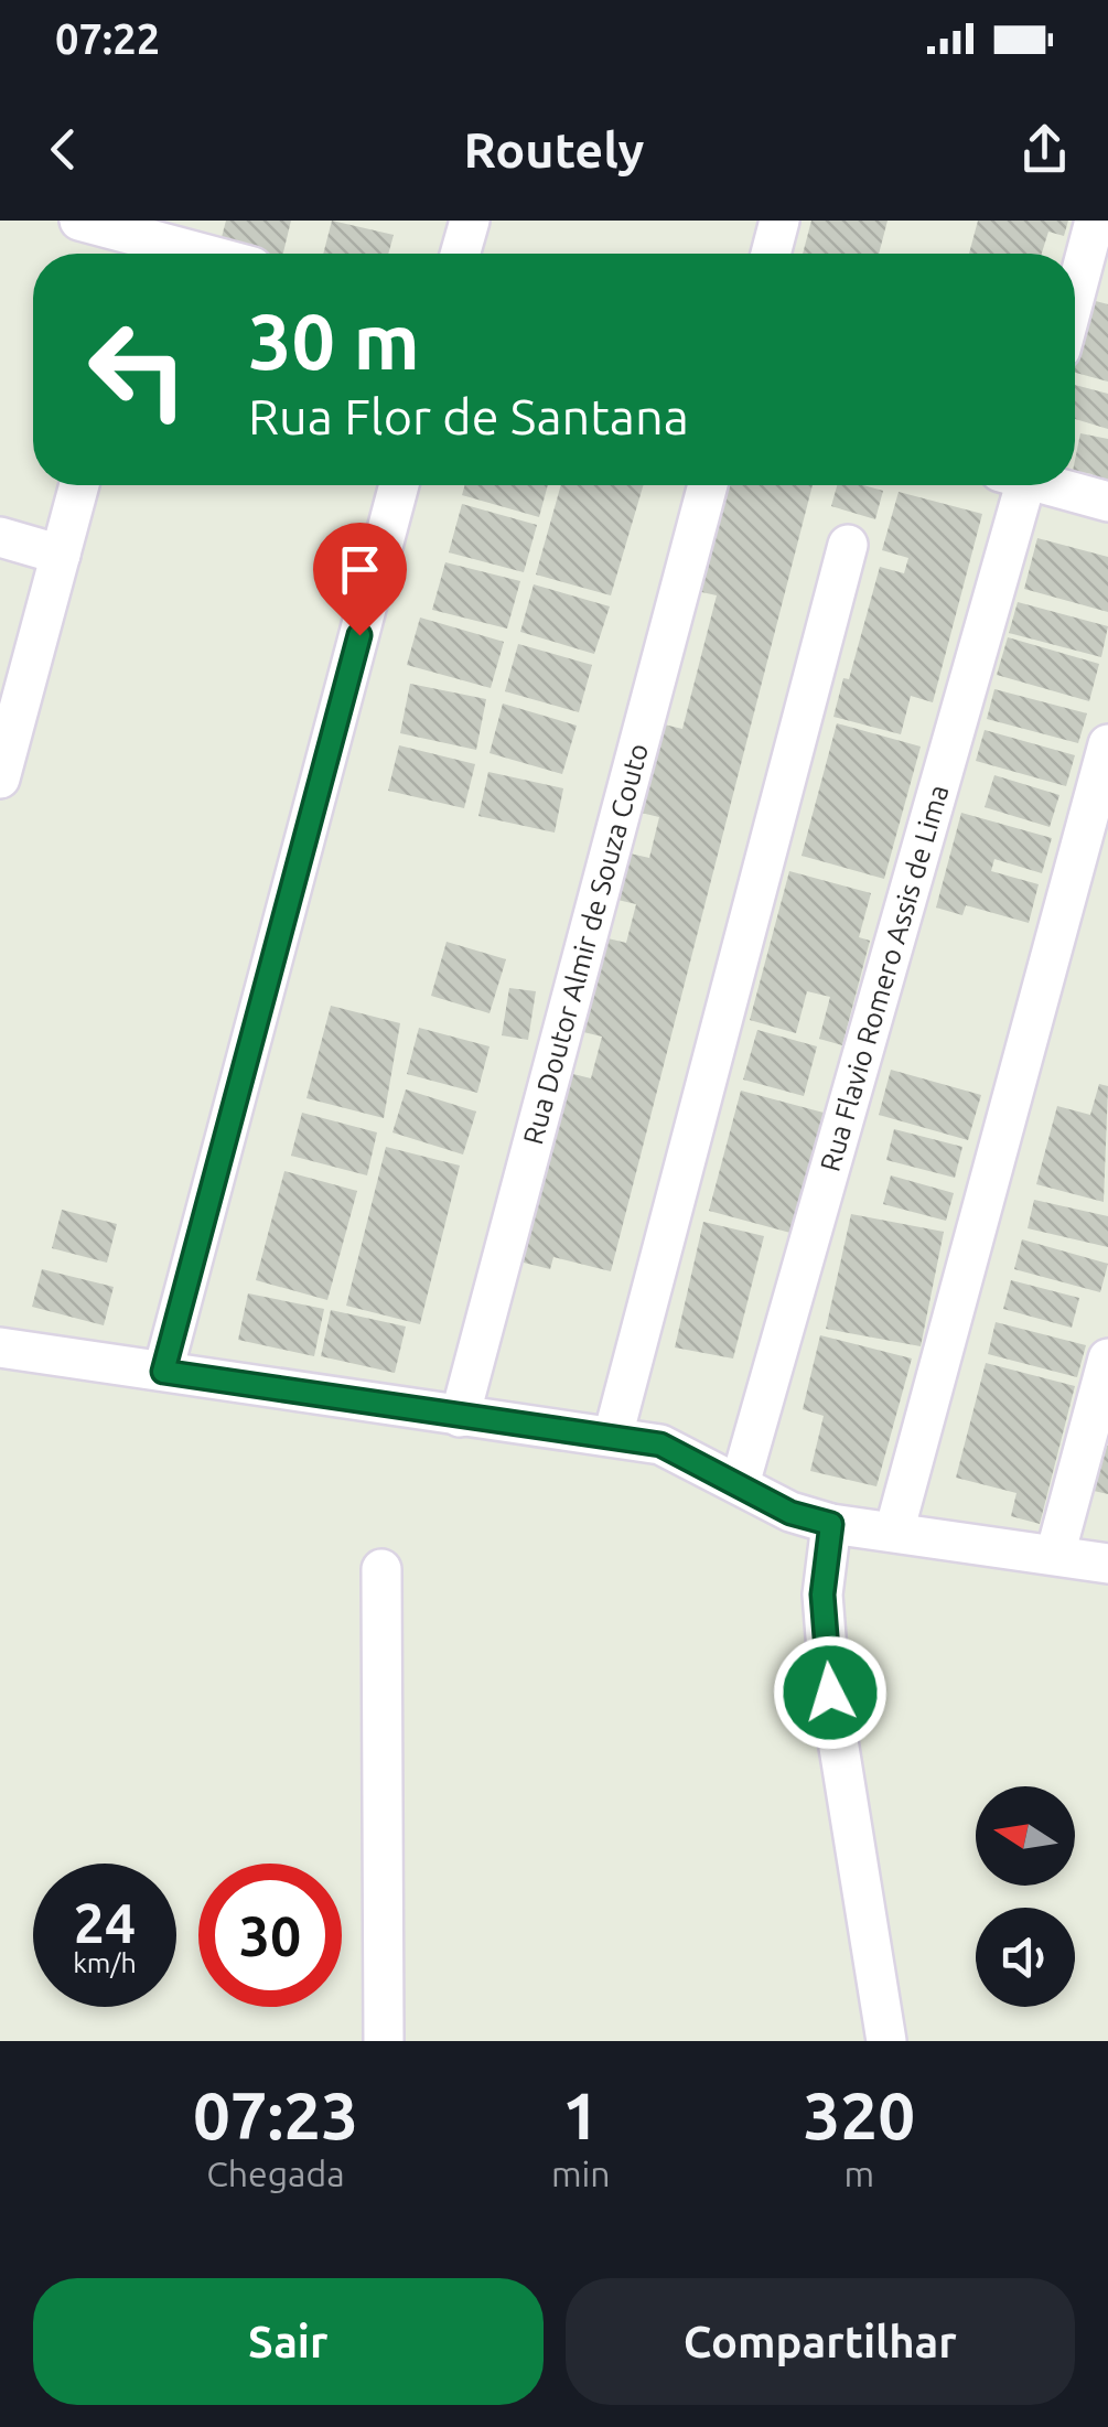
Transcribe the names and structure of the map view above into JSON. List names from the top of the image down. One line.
{"streets":{"street":["Rua Doutor Almir de Souza Couto","Rua Flavio Romero Assis de Lima"]},"north":"left","page":{"status":"07:22","header":"Routely","turn":["30 m","Rua Flor de Santana"],"speed":"24 km/h","limit":"30","eta":["07:23","Chegada","1","min","320","m"],"buttons":["Sair","Compartilhar"]}}
